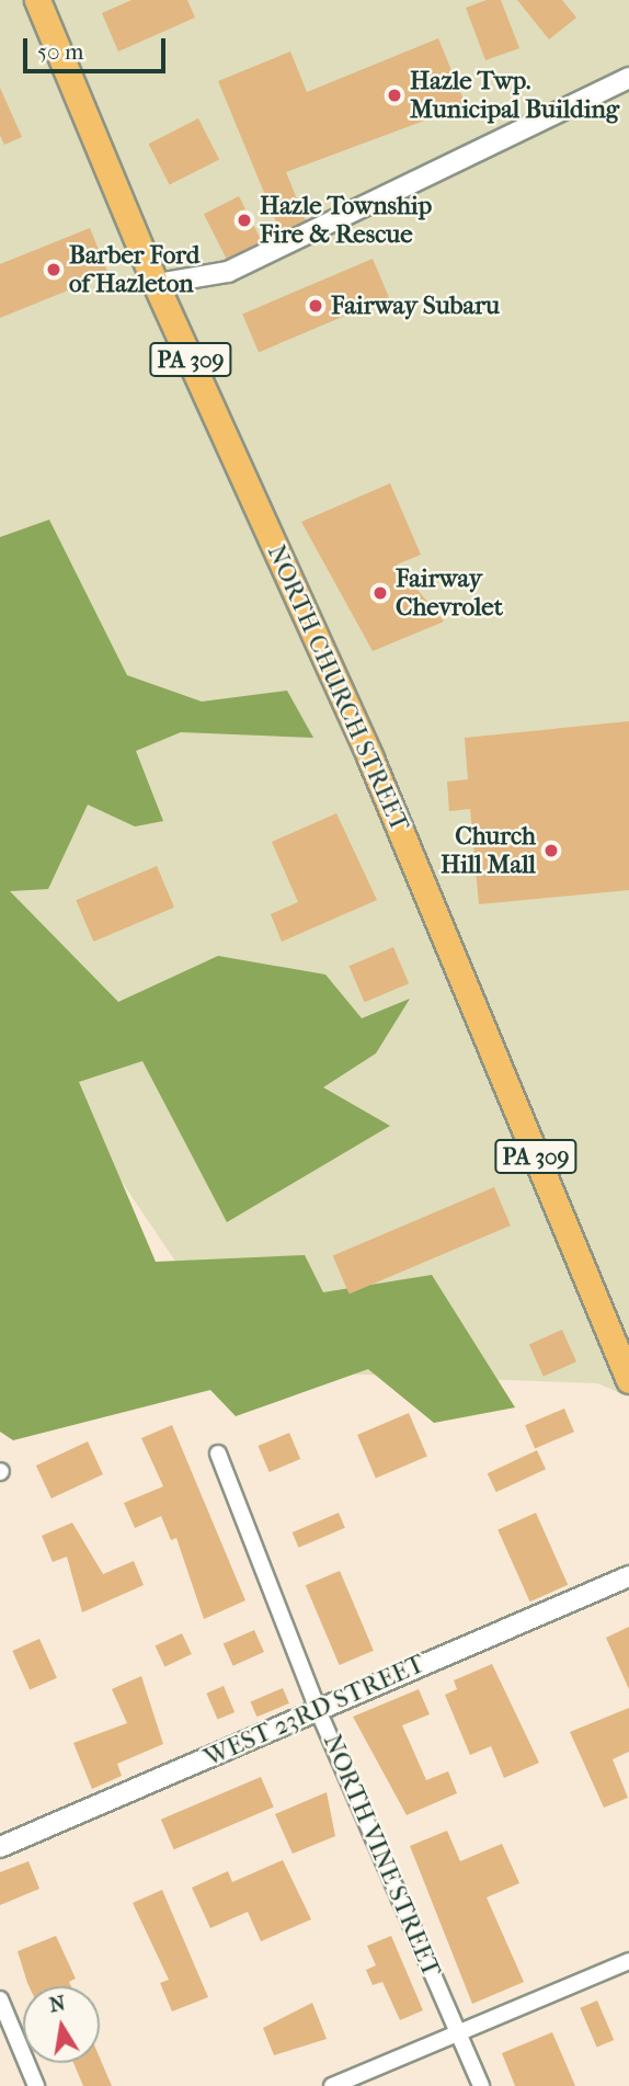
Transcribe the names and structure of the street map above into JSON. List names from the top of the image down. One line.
{"streets":{"main road":["PA 309","NORTH CHURCH STREET"],"street":["WEST 23RD STREET","NORTH VINE STREET"]},"crossings":[["WEST 23RD STREET","NORTH VINE STREET"]],"places":["Hazle Twp. Municipal Building","Hazle Township Fire & Rescue","Barber Ford of Hazleton","Fairway Subaru","Fairway Chevrolet","Church Hill Mall"],"scale_bar":"50 m","north":"top"}
